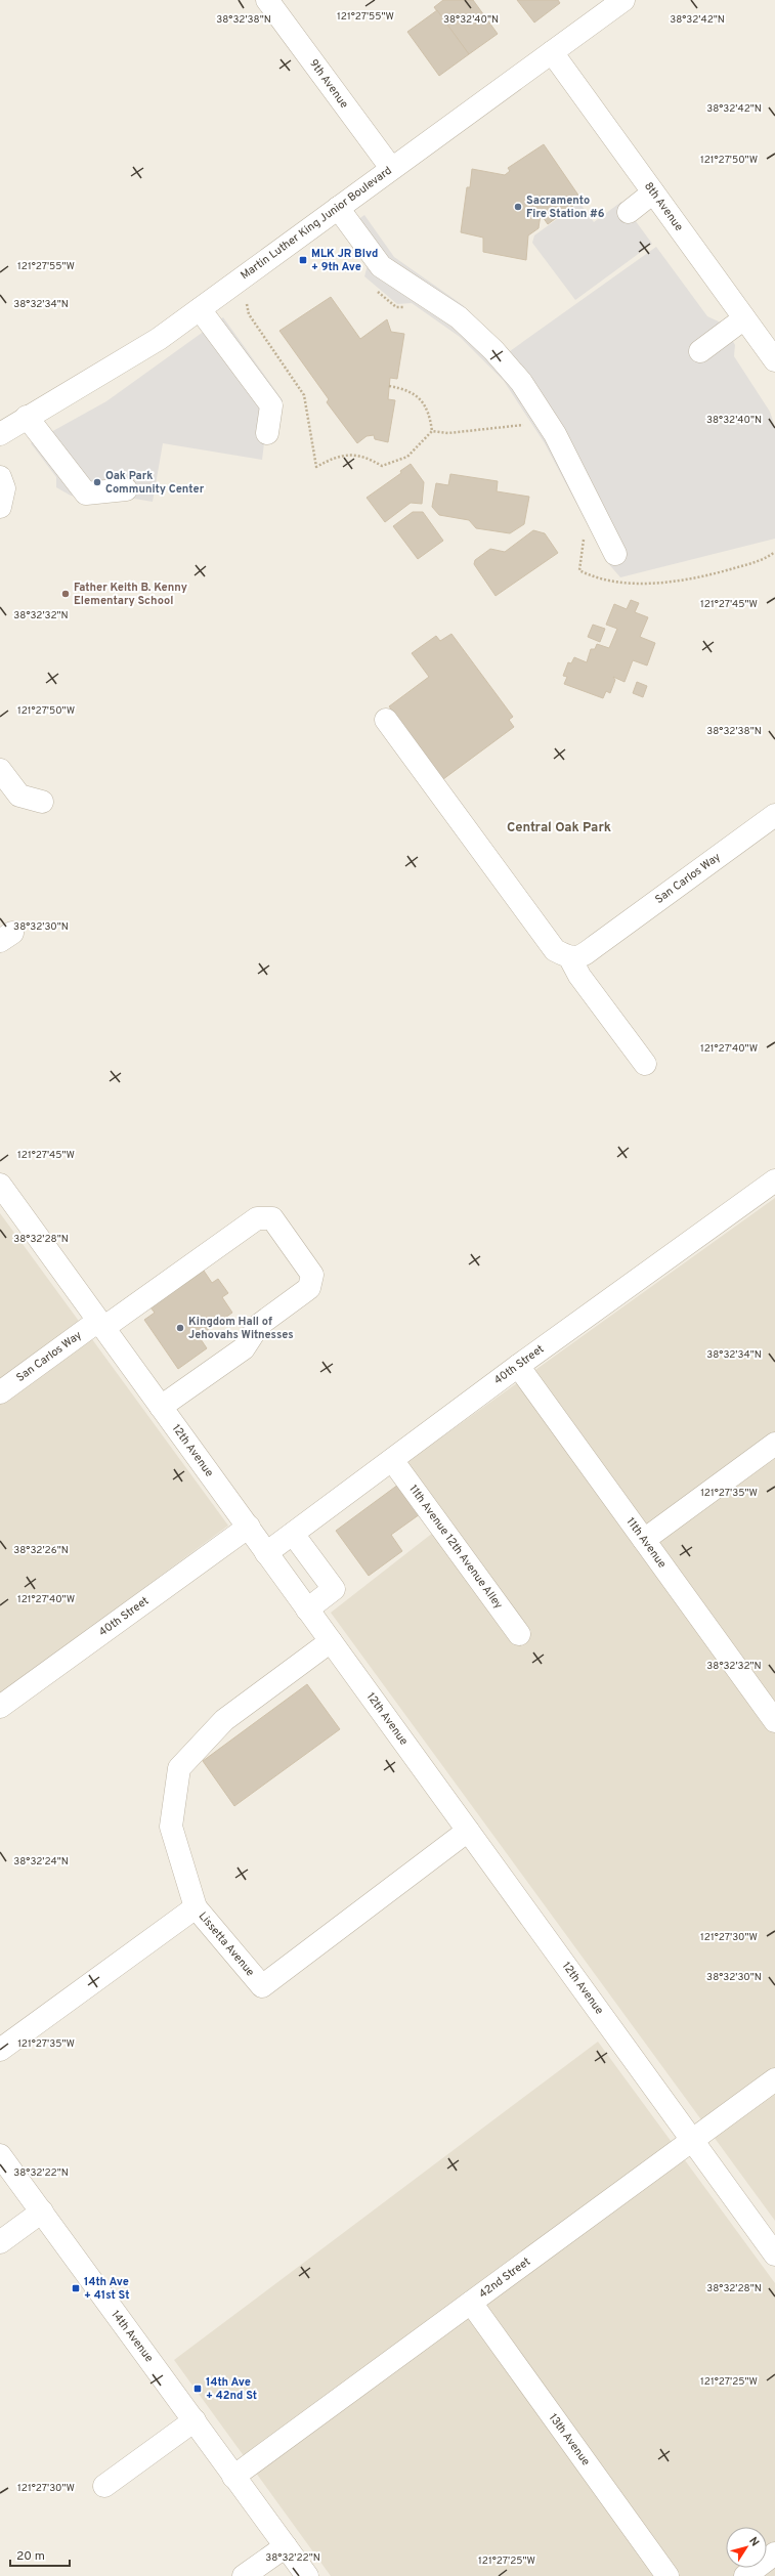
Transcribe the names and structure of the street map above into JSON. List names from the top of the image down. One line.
{"streets":{"street":["9th Avenue","8th Avenue","Martin Luther King Junior Boulevard","San Carlos Way","40th Street","12th Avenue","11th Avenue","11th Avenue 12th Avenue Alley","Lissetta Avenue","42nd Street","14th Avenue","13th Avenue"]},"crossings":[["9th Avenue","Martin Luther King Junior Boulevard"],["8th Avenue","Martin Luther King Junior Boulevard"],["San Carlos Way","12th Avenue"],["40th Street","12th Avenue"],["40th Street","11th Avenue"],["40th Street","11th Avenue 12th Avenue Alley"],["12th Avenue","Lissetta Avenue"],["12th Avenue","42nd Street"],["42nd Street","14th Avenue"],["42nd Street","13th Avenue"]],"districts":["Central Oak Park"],"places":{"other":["Sacramento Fire Station #6","Oak Park Community Center","Father Keith B. Kenny Elementary School","Kingdom Hall of Jehovahs Witnesses"],"transit":["MLK JR Blvd + 9th Ave","14th Ave + 41st St","14th Ave + 42nd St"]},"scale_bar":"20 m","north":"top right","coordinates":["121°27'55\"W","38°32'38\"N","38°32'40\"N","38°32'42\"N","121°27'50\"W","38°32'34\"N","121°27'45\"W","38°32'32\"N","38°32'30\"N","121°27'40\"W","38°32'28\"N","121°27'35\"W","38°32'26\"N","38°32'24\"N","121°27'30\"W","38°32'22\"N","121°27'25\"W"]}
